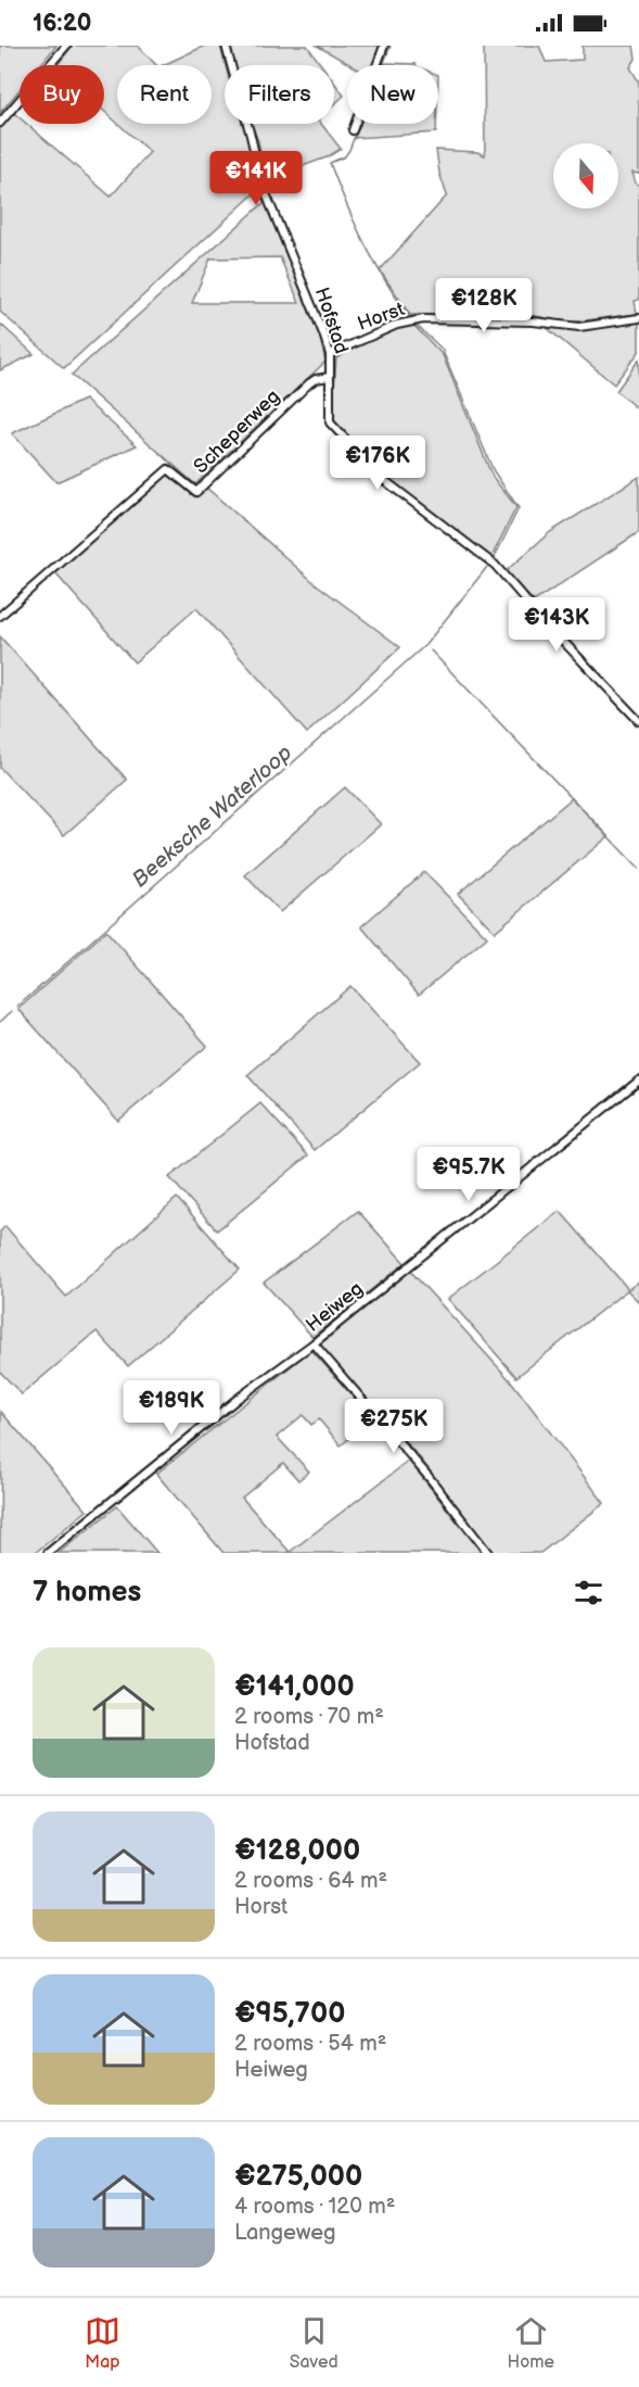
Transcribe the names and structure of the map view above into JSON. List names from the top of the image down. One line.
{"streets":{"street":["Horst","Hofstad","Scheperweg","Heiweg"]},"crossings":[["Horst","Hofstad"],["Hofstad","Scheperweg"]],"water":["Beeksche Waterloop"],"north":"bottom","page":{"status":"16:20","chip":["Buy","Rent","Filters","New"],"price":["€141K","€128K","€176K","€143K","€95.7K","€189K","€275K"],"heading":"7 homes","list":[{"name":"€141,000","note":"2 rooms · 70 m² · Hofstad"},{"name":"€128,000","note":"2 rooms · 64 m² · Horst"},{"name":"€95,700","note":"2 rooms · 54 m² · Heiweg"},{"name":"€275,000","note":"4 rooms · 120 m² · Langeweg"}],"tabs":["Map","Saved","Home"]}}
